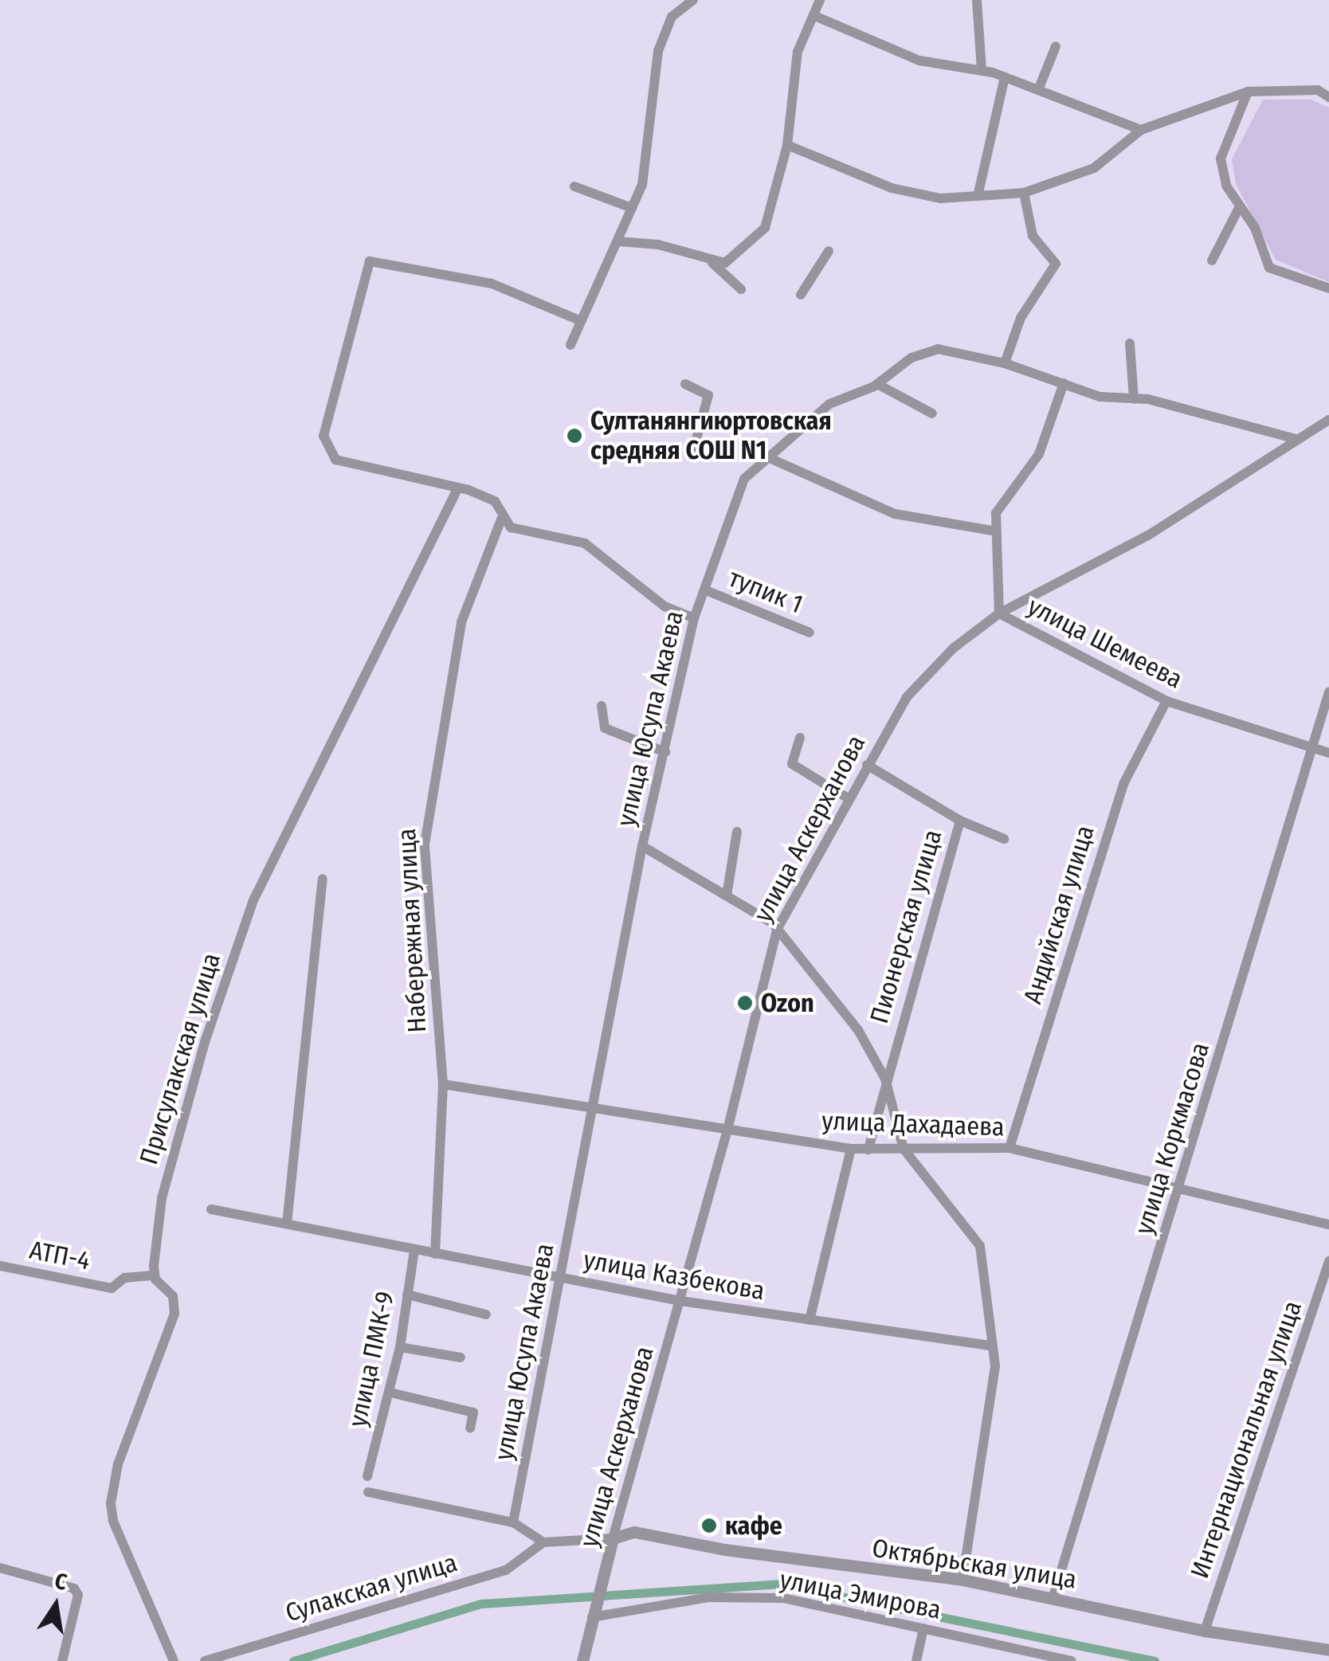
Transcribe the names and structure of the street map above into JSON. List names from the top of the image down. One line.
{"streets":{"street":["тупик 1","улица Шемеева","улица Юсупа Акаева","улица Аскерханова","Андийская улица","Пионерская улица","Набережная улица","Присулакская улица","улица Дахадаева","улица Коркмасова","АТП-4","улица Казбекова","улица ПМК-9","Интернациональная улица","Октябрьская улица","Сулакская улица","улица Эмирова"]},"crossings":[["тупик 1","улица Юсупа Акаева"],["улица Шемеева","улица Аскерханова"],["улица Шемеева","Андийская улица"],["улица Шемеева","улица Коркмасова"],["улица Юсупа Акаева","улица Аскерханова"],["улица Юсупа Акаева","улица Дахадаева"],["улица Юсупа Акаева","улица Казбекова"],["улица Аскерханова","Пионерская улица"],["улица Аскерханова","улица Дахадаева"],["улица Аскерханова","улица Казбекова"],["улица Аскерханова","Октябрьская улица"],["улица Аскерханова","улица Эмирова"],["Андийская улица","улица Дахадаева"],["Пионерская улица","улица Дахадаева"],["Набережная улица","улица Дахадаева"],["Набережная улица","улица Казбекова"],["Присулакская улица","АТП-4"],["улица Дахадаева","улица Коркмасова"],["улица Коркмасова","Октябрьская улица"],["улица Казбекова","улица ПМК-9"],["Интернациональная улица","Октябрьская улица"]],"places":["Султанянгиюртовская средняя СОШ N1","Ozon","кафе"],"north":"top"}
